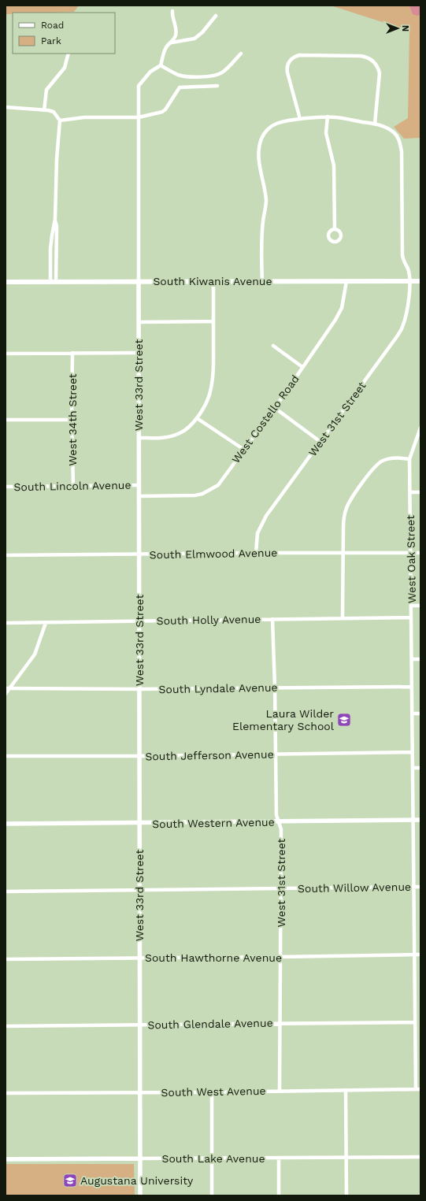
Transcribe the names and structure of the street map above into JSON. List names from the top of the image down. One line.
{"streets":{"main road":["South Kiwanis Avenue"],"street":["West 33rd Street","West Costello Road","West 31st Street","West 34th Street","South Lincoln Avenue","South Elmwood Avenue","West Oak Street","South Holly Avenue","South Lyndale Avenue","South Jefferson Avenue","South Western Avenue","South Willow Avenue","South Hawthorne Avenue","South Glendale Avenue","South West Avenue","South Lake Avenue"]},"crossings":[["South Kiwanis Avenue","West 33rd Street"],["South Kiwanis Avenue","West Costello Road"],["South Kiwanis Avenue","West 31st Street"],["West 33rd Street","West Costello Road"],["West 33rd Street","South Lincoln Avenue"],["West 33rd Street","South Elmwood Avenue"],["West 33rd Street","South Holly Avenue"],["West 33rd Street","South Lyndale Avenue"],["West 33rd Street","South Jefferson Avenue"],["West 33rd Street","South Western Avenue"],["West 33rd Street","South Willow Avenue"],["West 33rd Street","South Hawthorne Avenue"],["West 33rd Street","South Glendale Avenue"],["West 33rd Street","South West Avenue"],["West 33rd Street","South Lake Avenue"],["West 31st Street","South Elmwood Avenue"],["West 31st Street","South Holly Avenue"],["West 31st Street","South Lyndale Avenue"],["West 31st Street","South Jefferson Avenue"],["West 31st Street","South Western Avenue"],["West 31st Street","South Willow Avenue"],["West 31st Street","South Hawthorne Avenue"],["West 31st Street","South Glendale Avenue"],["West 31st Street","South West Avenue"],["West 34th Street","South Lincoln Avenue"],["South Elmwood Avenue","West Oak Street"],["West Oak Street","South Holly Avenue"],["West Oak Street","South Lyndale Avenue"],["West Oak Street","South Jefferson Avenue"],["West Oak Street","South Western Avenue"],["West Oak Street","South Willow Avenue"],["West Oak Street","South Hawthorne Avenue"],["West Oak Street","South Glendale Avenue"],["West Oak Street","South West Avenue"]],"places":{"school or university":["Laura Wilder Elementary School","Augustana University"]},"legend":["Road","Park"],"north":"right"}
